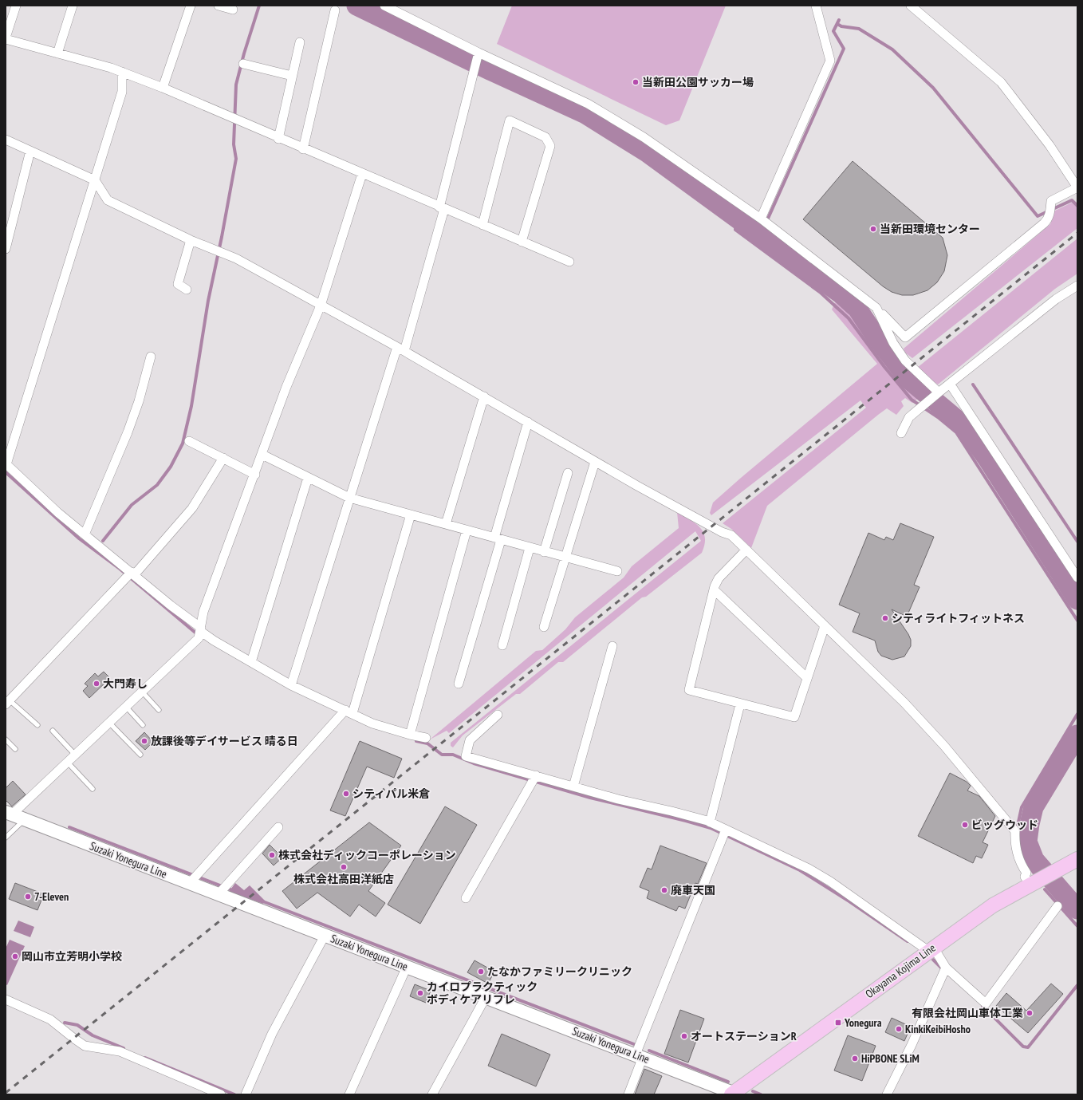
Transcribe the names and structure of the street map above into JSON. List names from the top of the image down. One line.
{"streets":{"main road":["Suzaki Yonegura Line","Okayama Kojima Line"]},"crossings":[["Suzaki Yonegura Line","Okayama Kojima Line"]],"places":{"other":["当新田公園サッカー場","当新田環境センター","シティライトフィットネス","大門寿し","放課後等デイサービス 晴る日","シティパル米倉","ビッグウッド","株式会社ディックコーポレーション","株式会社高田洋紙店","廃車天国","7-Eleven","岡山市立芳明小学校","たなかファミリークリニック","カイロプラクティック ボディケアリフレ","有限会社岡山車体工業","KinkiKeibiHosho","オートステーションR","HiPBONE SLiM"],"transit":["Yonegura"]}}
